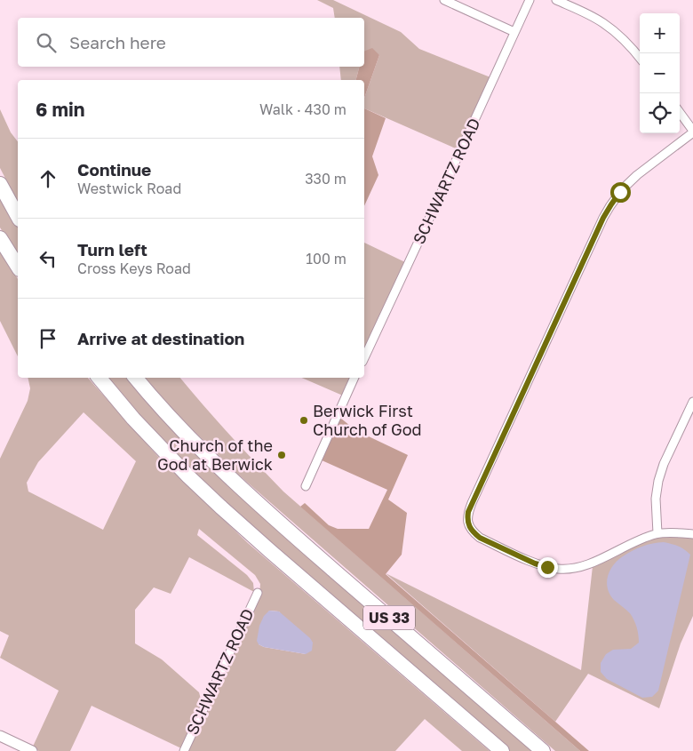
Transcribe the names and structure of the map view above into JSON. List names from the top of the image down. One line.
{"streets":{"highway":["US 33"],"street":["SCHWARTZ ROAD"]},"places":["Berwick First Church of God","Church of the God at Berwick"],"page":{"map_buttons":["+","−"],"search":"Search here","heading":["6 min","Walk · 430 m"],"list":[["Continue","Westwick Road","330 m"],["Turn left","Cross Keys Road","100 m"],"Arrive at destination"]}}
